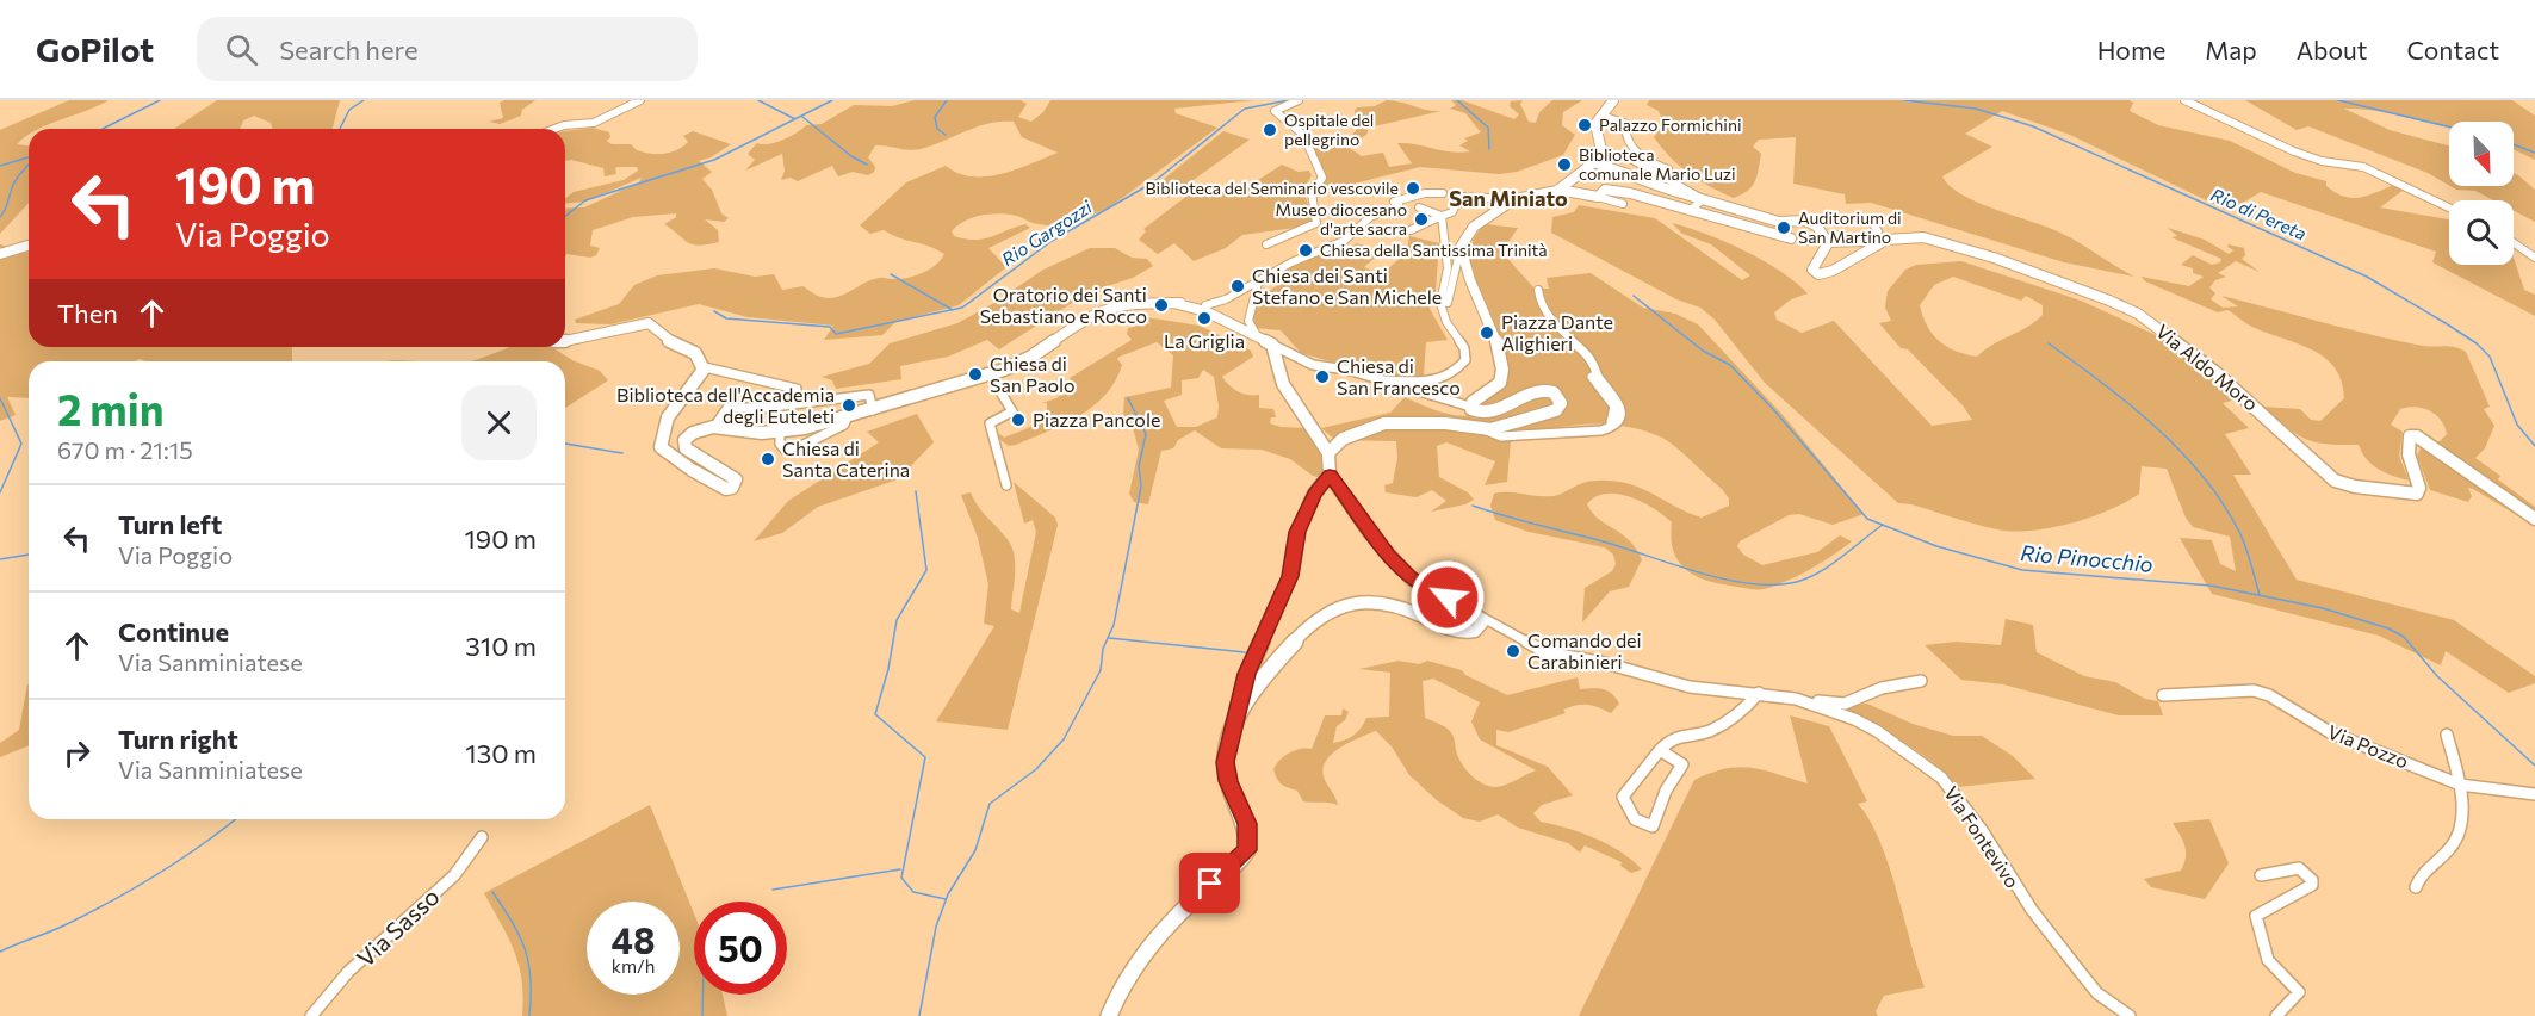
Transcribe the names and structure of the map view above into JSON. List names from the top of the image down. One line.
{"streets":{"main road":["Via Aldo Moro"],"street":["Via Pozzo","Via Fontevivo","Via Sasso"]},"districts":["San Miniato"],"water":["Rio di Pereta","Rio Gargozzi","Rio Pinocchio"],"places":["Palazzo Formichini","Ospitale del pellegrino","Biblioteca comunale Mario Luzi","Biblioteca del Seminario vescovile","Museo diocesano d'arte sacra","Auditorium di San Martino","Chiesa della Santissima Trinità","Chiesa dei Santi Stefano e San Michele","Oratorio dei Santi Sebastiano e Rocco","La Griglia","Piazza Dante Alighieri","Chiesa di San Paolo","Chiesa di San Francesco","Biblioteca dell'Accademia degli Euteleti","Piazza Pancole","Chiesa di Santa Caterina","Comando dei Carabinieri"],"north":"bottom right","page":{"header":"GoPilot","search":"Search here","nav":["Home","Map","About","Contact"],"turn":["190 m","Via Poggio"],"then":"Then","heading":["2 min","670 m · 21:15"],"list":[{"name":"Turn left","note":"Via Poggio","value":"190 m"},{"name":"Continue","note":"Via Sanminiatese","value":"310 m"},{"name":"Turn right","note":"Via Sanminiatese","value":"130 m"}],"speed":"48 km/h","limit":"50"}}
